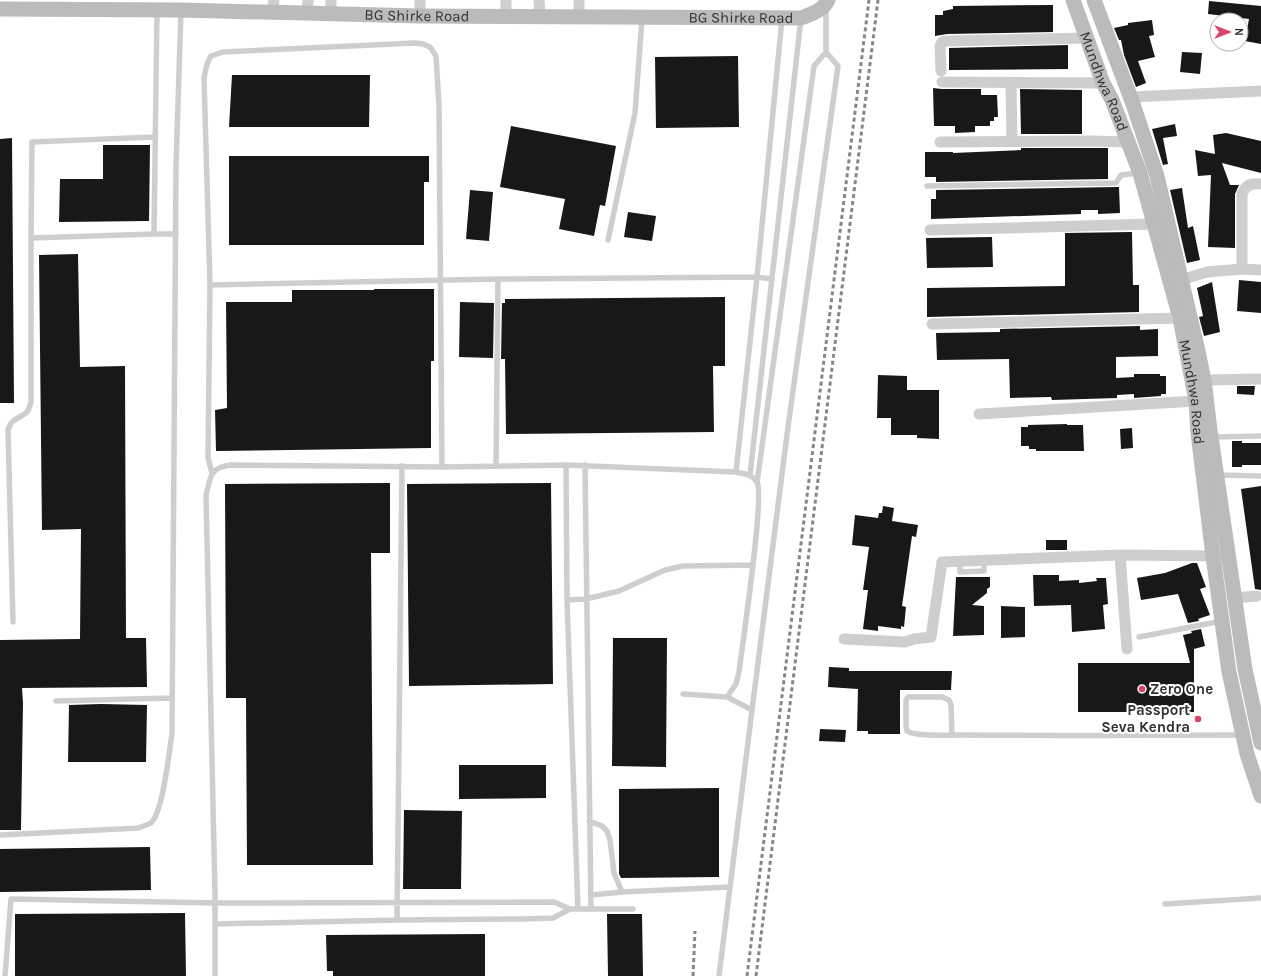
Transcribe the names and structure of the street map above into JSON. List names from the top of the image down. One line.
{"streets":{"main road":["BG Shirke Road","Mundhwa Road"]},"places":["Zero One","Passport Seva Kendra"],"north":"right"}
